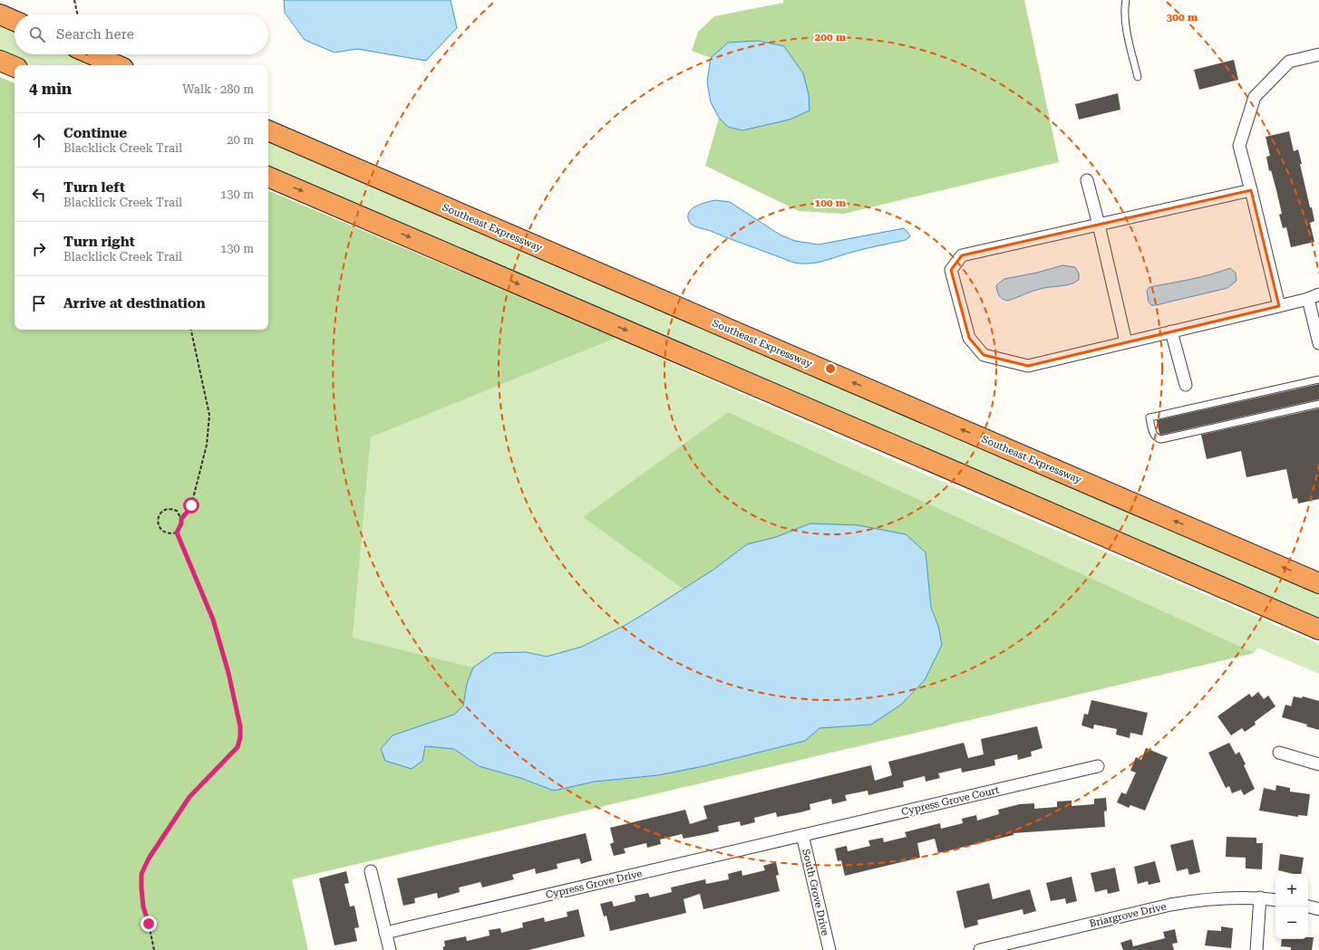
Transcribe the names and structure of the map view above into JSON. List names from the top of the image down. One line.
{"streets":{"highway":["Southeast Expressway"],"street":["Cypress Grove Court","Cypress Grove Drive","South Grove Drive","Briargrove Drive"]},"crossings":[["Cypress Grove Court","Cypress Grove Drive"],["Cypress Grove Court","South Grove Drive"],["Cypress Grove Drive","South Grove Drive"]],"page":{"search":"Search here","heading":["4 min","Walk · 280 m"],"list":[["Continue","Blacklick Creek Trail","20 m"],["Turn left","Blacklick Creek Trail","130 m"],["Turn right","Blacklick Creek Trail","130 m"],"Arrive at destination"],"map_buttons":["+","−"]},"rings":["300 m","200 m","100 m"]}
